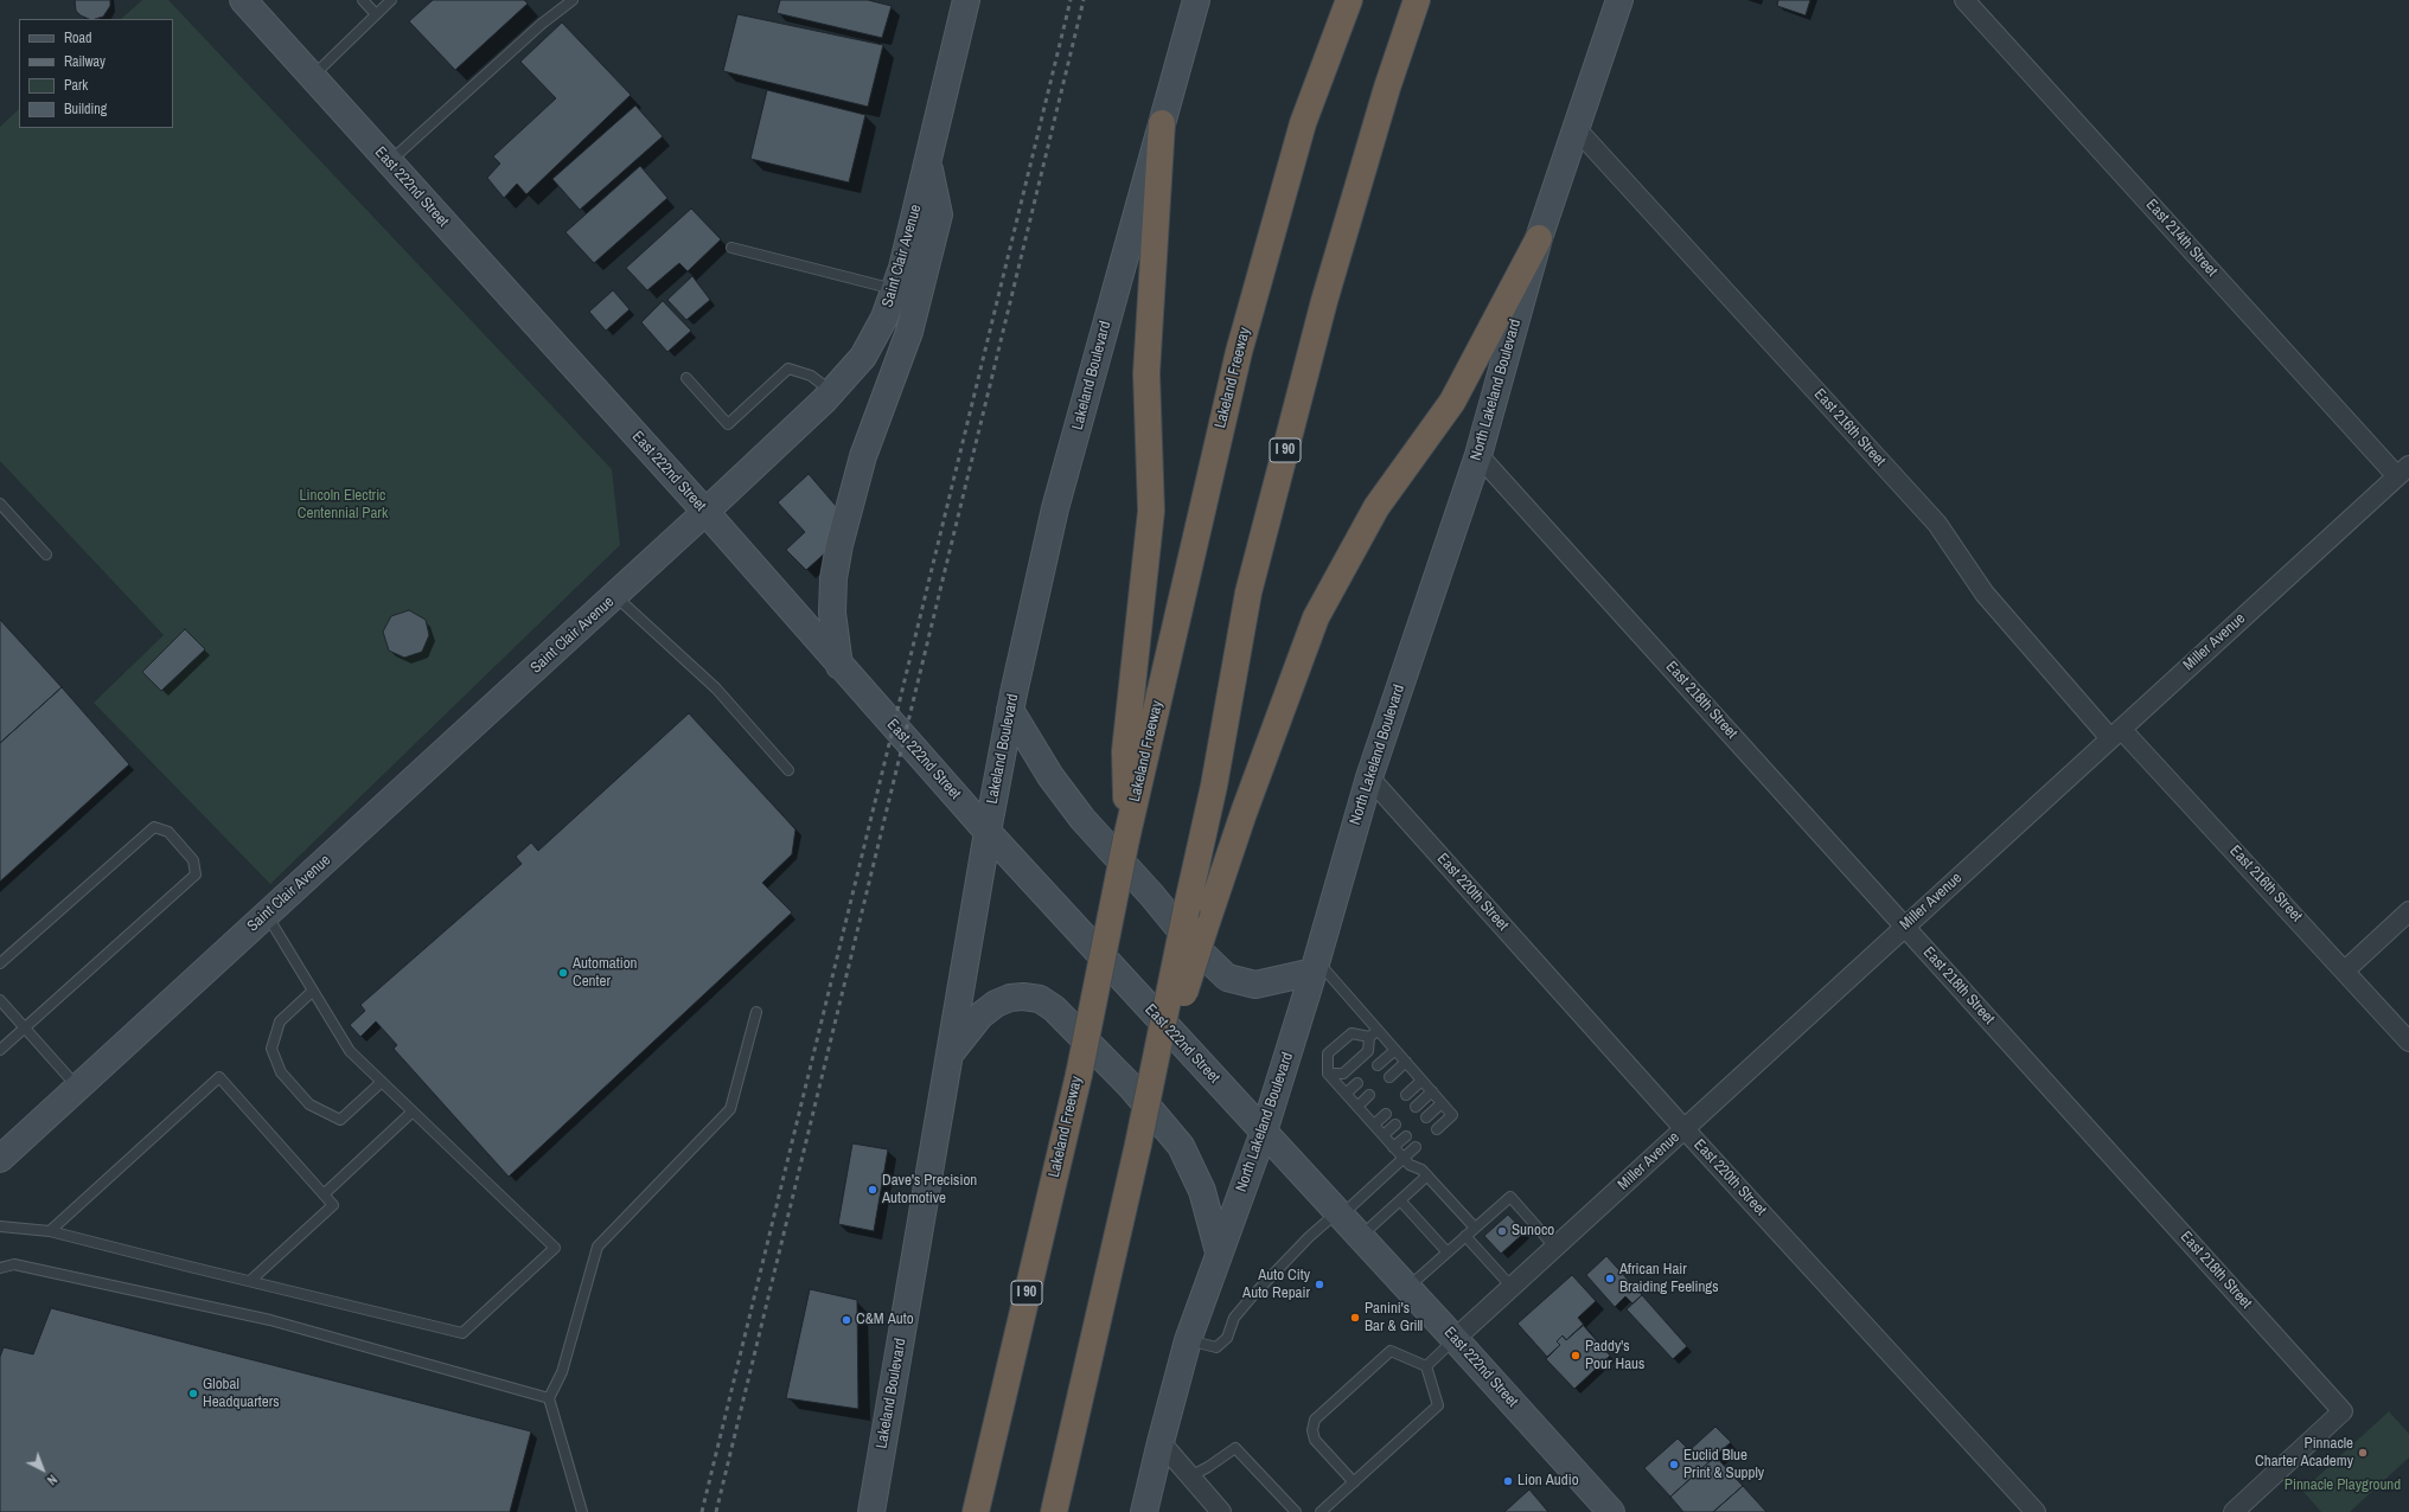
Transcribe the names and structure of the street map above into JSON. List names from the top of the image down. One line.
{"streets":{"highway":["Lakeland Freeway","I 90"],"street":["East 222nd Street","East 214th Street","Saint Clair Avenue","Lakeland Boulevard","North Lakeland Boulevard","East 216th Street","Miller Avenue","East 218th Street","East 220th Street"]},"crossings":[["East 222nd Street","Saint Clair Avenue"],["East 222nd Street","Lakeland Boulevard"],["East 222nd Street","North Lakeland Boulevard"],["East 222nd Street","Miller Avenue"],["East 214th Street","Miller Avenue"],["North Lakeland Boulevard","East 216th Street"],["North Lakeland Boulevard","East 218th Street"],["North Lakeland Boulevard","East 220th Street"],["East 216th Street","Miller Avenue"],["Miller Avenue","East 218th Street"],["Miller Avenue","East 220th Street"]],"parks":["Lincoln Electric Centennial Park","Pinnacle Playground"],"places":["Automation Center","Dave's Precision Automotive","Sunoco","African Hair Braiding Feelings","Auto City Auto Repair","Panini's Bar & Grill","C&M Auto","Paddy's Pour Haus","Global Headquarters","Pinnacle Charter Academy","Euclid Blue Print & Supply","Lion Audio"],"legend":["Road","Railway","Park","Building"],"north":"bottom right"}
